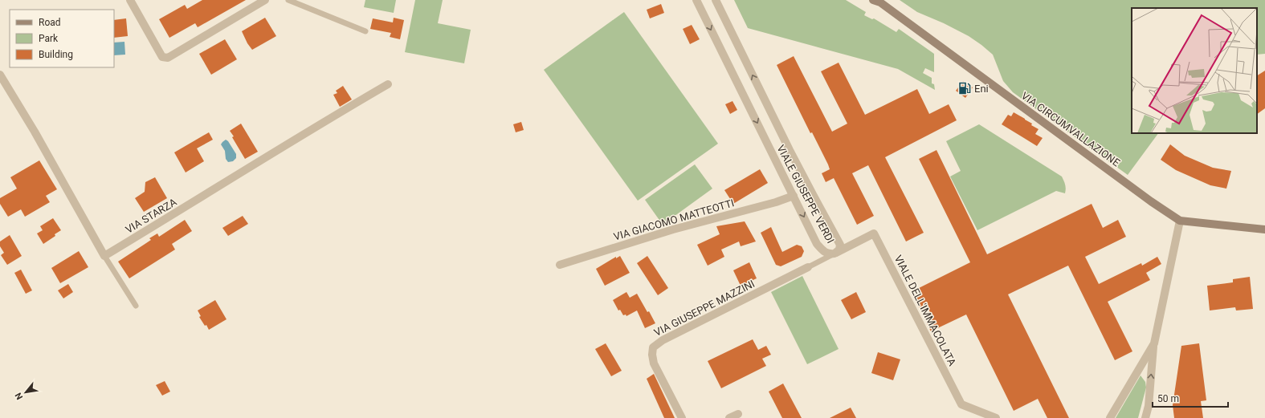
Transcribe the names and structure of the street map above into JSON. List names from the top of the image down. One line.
{"streets":{"street":["VIA CIRCUMVALLAZIONE","VIALE GIUSEPPE VERDI","VIA STARZA","VIA GIACOMO MATTEOTTI","VIA GIUSEPPE MAZZINI","VIALE DELL'IMMACOLATA"]},"crossings":[["VIALE GIUSEPPE VERDI","VIA GIACOMO MATTEOTTI"],["VIALE GIUSEPPE VERDI","VIA GIUSEPPE MAZZINI"],["VIALE GIUSEPPE VERDI","VIALE DELL'IMMACOLATA"],["VIA GIUSEPPE MAZZINI","VIALE DELL'IMMACOLATA"]],"places":{"fuel station":["Eni"]},"legend":["Road","Park","Building"],"scale_bar":"50 m","north":"bottom left"}
